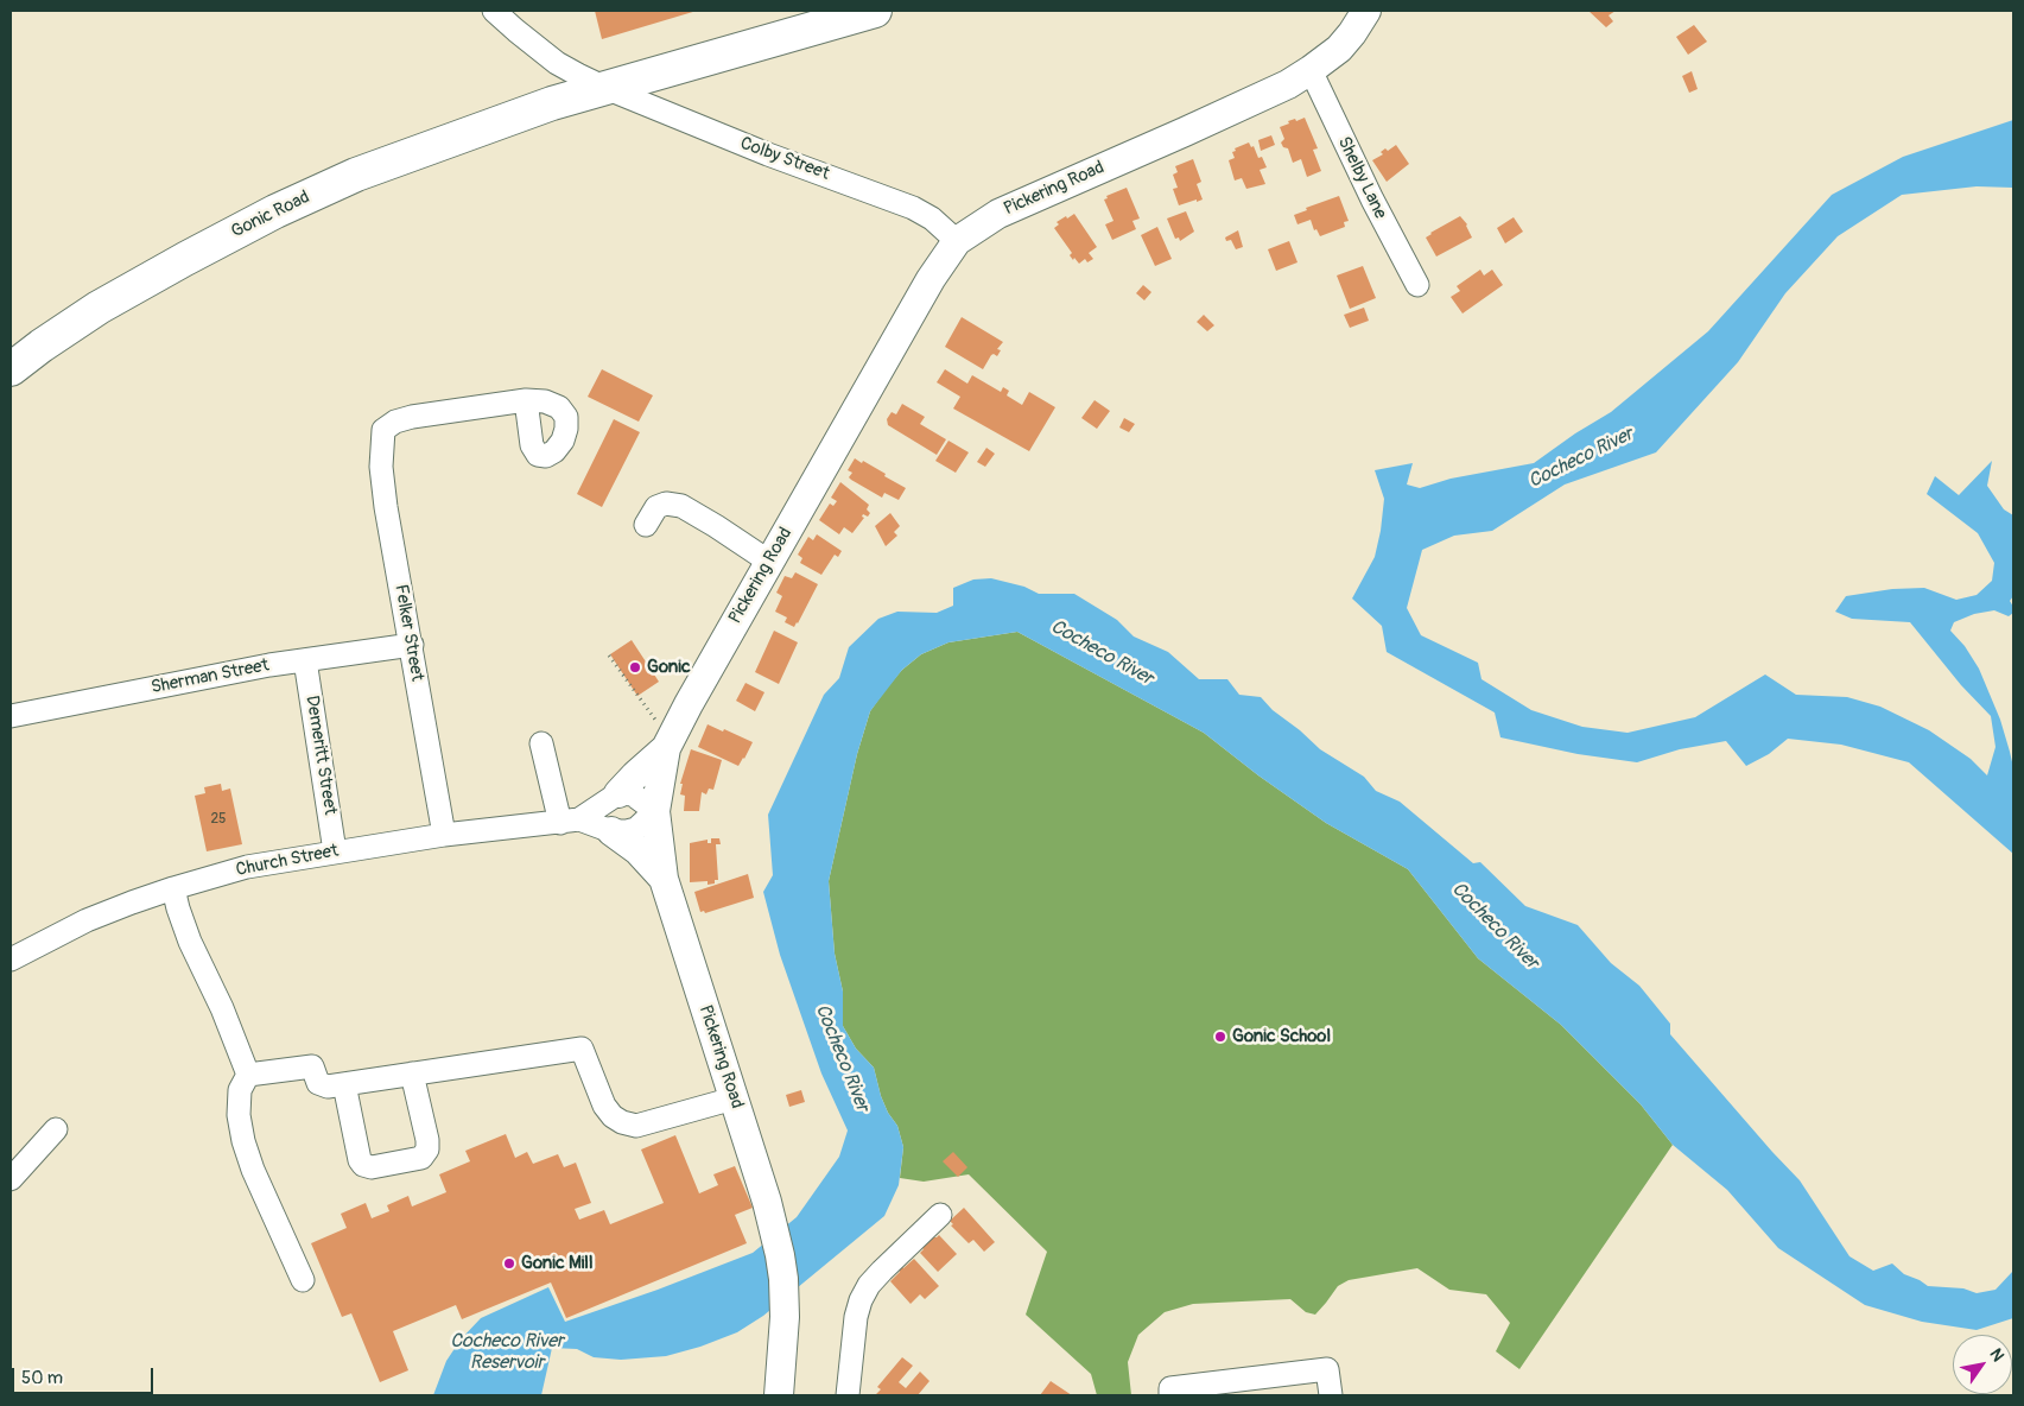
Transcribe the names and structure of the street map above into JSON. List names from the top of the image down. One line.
{"streets":{"highway":["Gonic Road"],"main road":["Pickering Road"],"street":["Colby Street","Shelby Lane","Felker Street","Sherman Street","Demeritt Street","Church Street"]},"crossings":[["Colby Street","Pickering Road"],["Colby Street","Gonic Road"],["Shelby Lane","Pickering Road"],["Felker Street","Sherman Street"],["Felker Street","Church Street"],["Sherman Street","Demeritt Street"],["Demeritt Street","Church Street"]],"water":["Cocheco River","Cocheco River Reservoir"],"places":["Gonic","Gonic School","Gonic Mill"],"house_numbers":["25"],"scale_bar":"50 m","north":"top right"}
